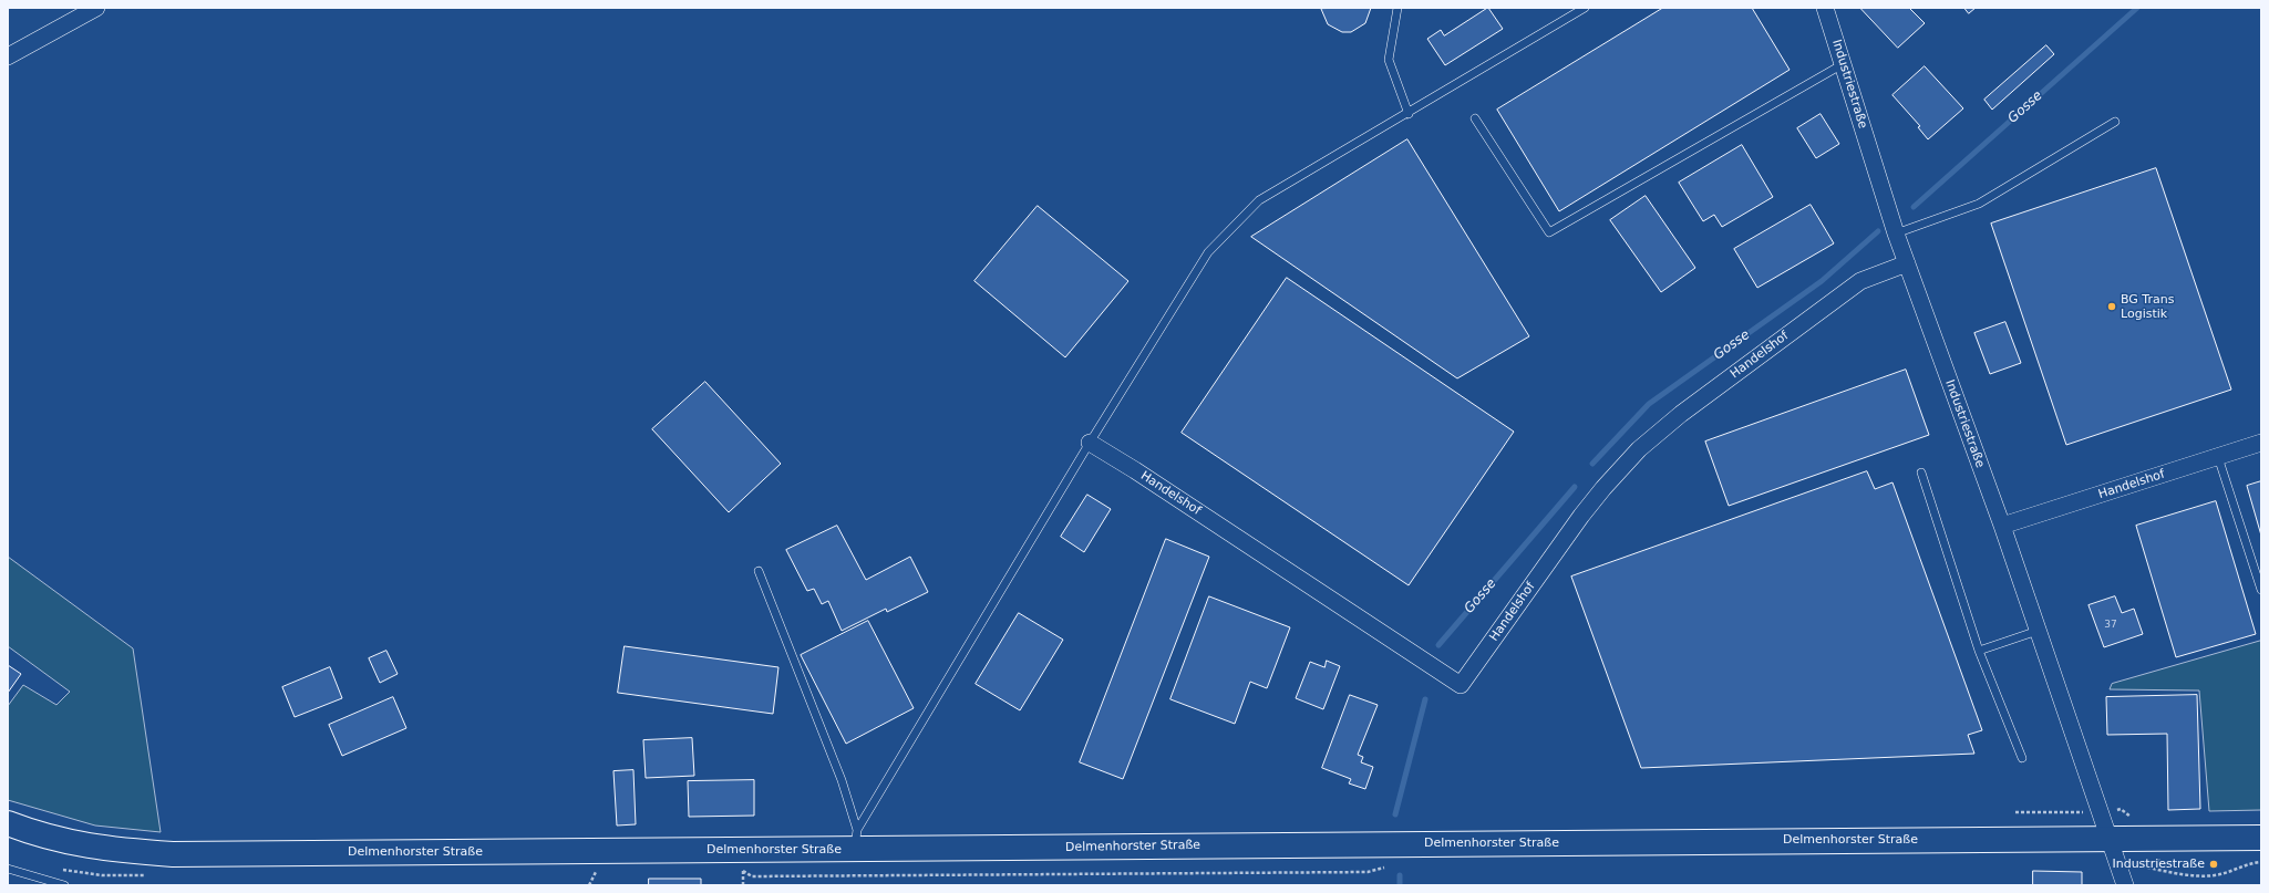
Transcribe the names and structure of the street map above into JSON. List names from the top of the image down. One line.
{"streets":{"main road":["Delmenhorster Straße"],"street":["Industriestraße","Handelshof"]},"crossings":[["Industriestraße","Handelshof"],["Industriestraße","Delmenhorster Straße"]],"water":["Gosse"],"places":["BG Trans Logistik","Industriestraße"],"house_numbers":["37"]}
